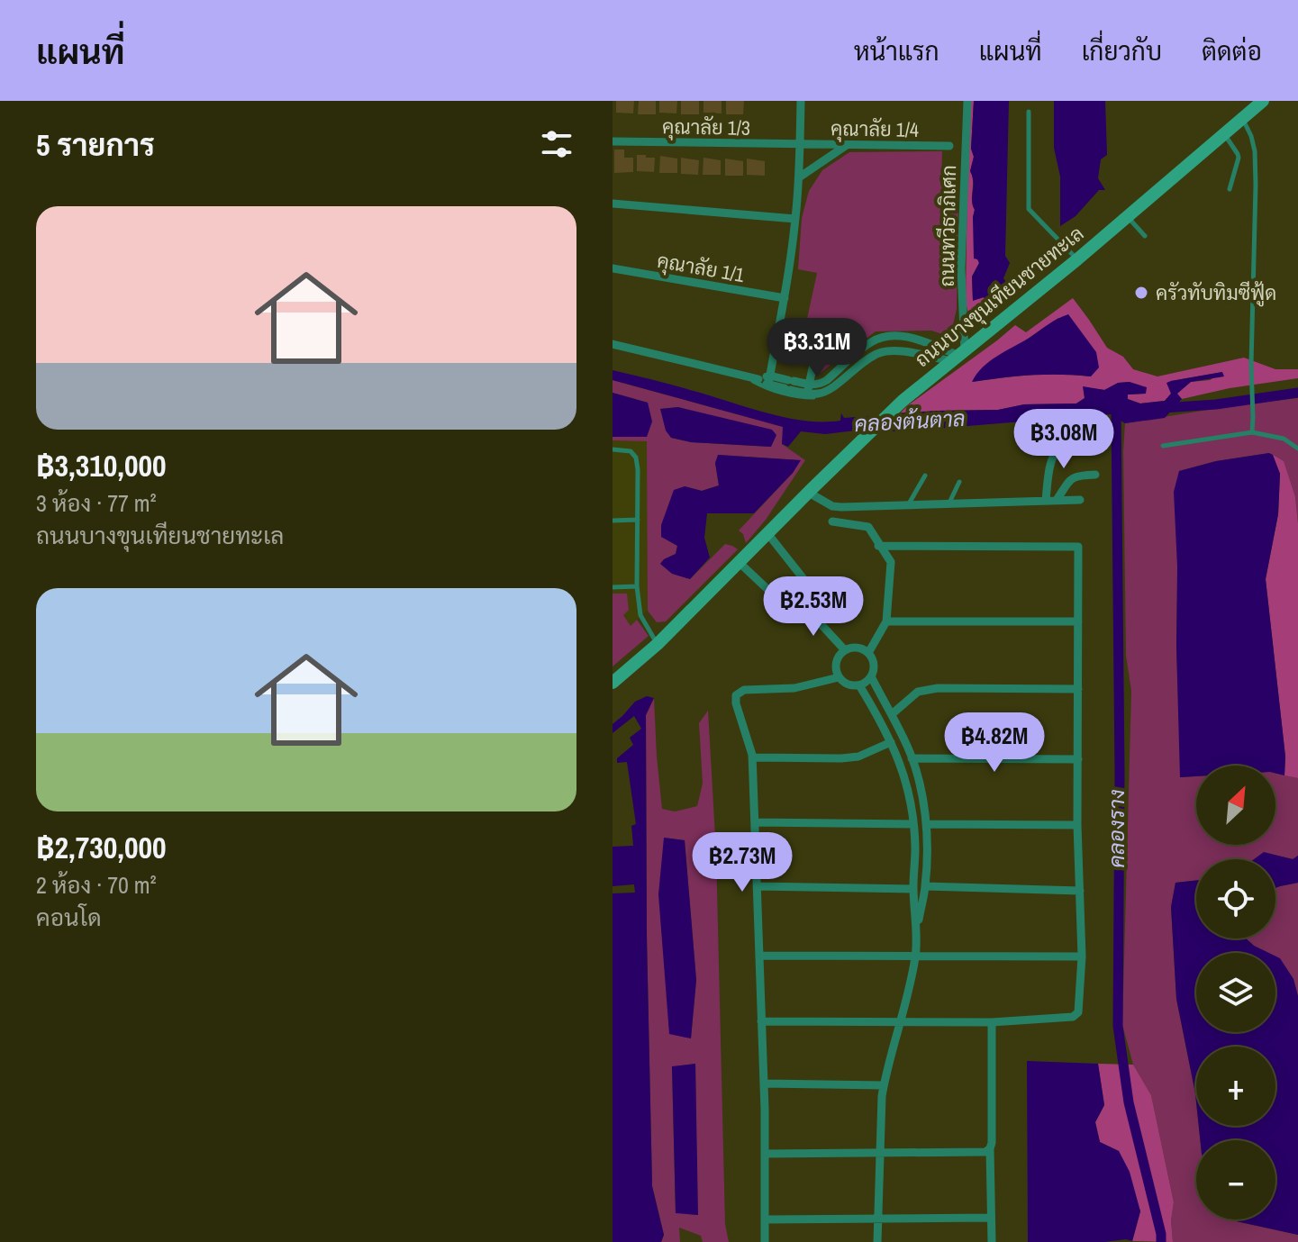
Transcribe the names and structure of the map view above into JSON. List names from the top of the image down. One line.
{"streets":{"main road":["ถนนบางขุนเทียนชายทะเล"],"street":["คุณาลัย 1/3","คุณาลัย 1/4","ถนนทวีธาภิเศก","คุณาลัย 1/1"]},"crossings":[["คุณาลัย 1/3","คุณาลัย 1/4"],["ถนนทวีธาภิเศก","ถนนบางขุนเทียนชายทะเล"]],"water":["คลองต้นตาล","คลองราง"],"places":["ครัวทับทิมซีฟู้ด"],"north":"top right","page":{"header":"แผนที่","nav":["หน้าแรก","แผนที่","เกี่ยวกับ","ติดต่อ"],"heading":"5 รายการ","list":[{"name":"฿3,310,000","note":"3 ห้อง · 77 m² · ถนนบางขุนเทียนชายทะเล"},{"name":"฿2,730,000","note":"2 ห้อง · 70 m² · คอนโด"}],"price":["฿3.31M","฿3.08M","฿2.53M","฿4.82M","฿2.73M"],"map_buttons":["+","−"]}}
